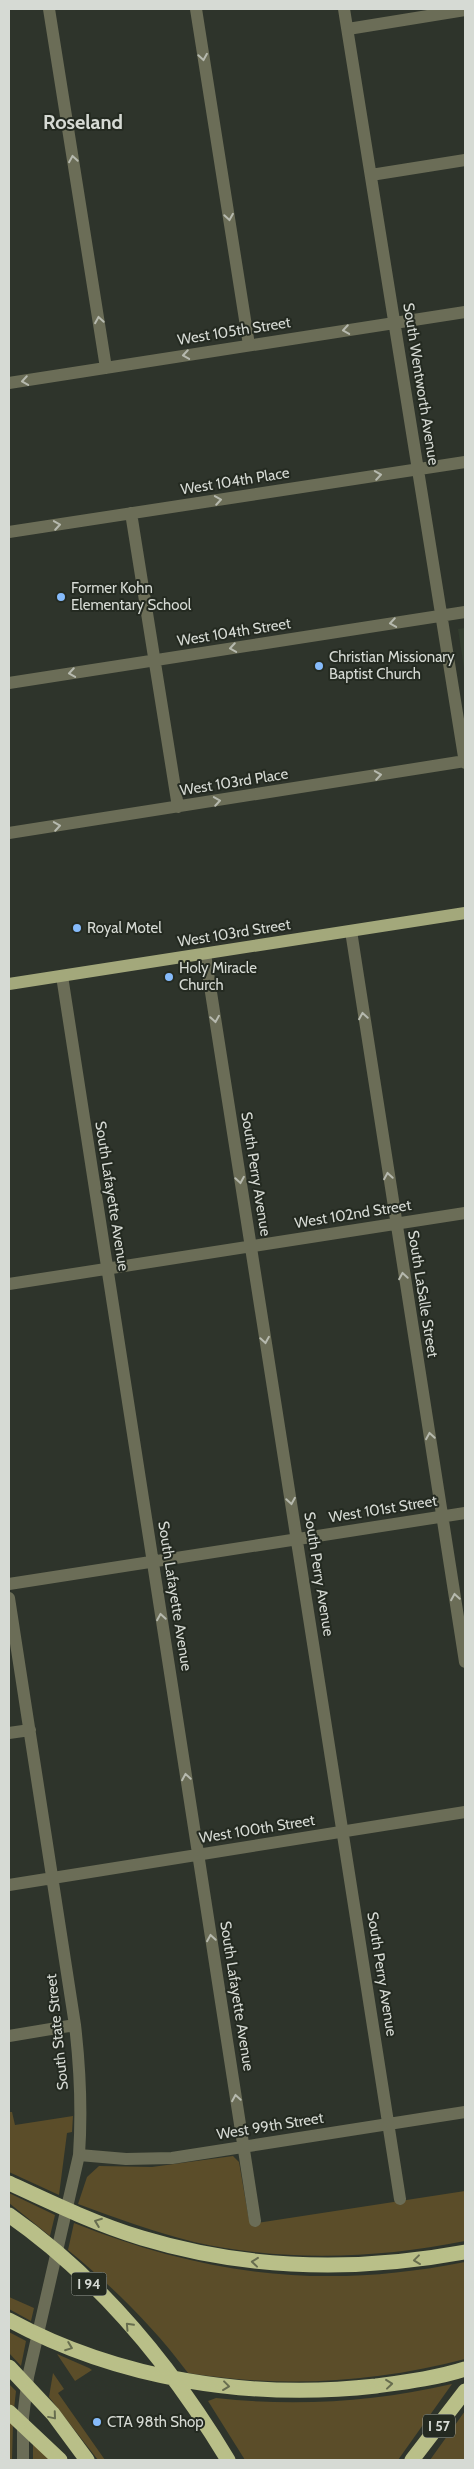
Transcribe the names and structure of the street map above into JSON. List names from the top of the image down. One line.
{"streets":{"highway":["I 94","I 57"],"main road":["West 103rd Street"],"street":["West 105th Street","South Wentworth Avenue","West 104th Place","West 104th Street","West 103rd Place","South Perry Avenue","South Lafayette Avenue","West 102nd Street","South LaSalle Street","West 101st Street","West 100th Street","South State Street","West 99th Street"]},"crossings":[["West 105th Street","South Wentworth Avenue"],["South Wentworth Avenue","West 104th Place"],["South Wentworth Avenue","West 104th Street"],["South Wentworth Avenue","West 103rd Place"],["West 103rd Street","South Perry Avenue"],["West 103rd Street","South Lafayette Avenue"],["West 103rd Street","South LaSalle Street"],["South Perry Avenue","West 102nd Street"],["South Perry Avenue","West 101st Street"],["South Perry Avenue","West 100th Street"],["South Perry Avenue","West 99th Street"],["South Lafayette Avenue","West 102nd Street"],["South Lafayette Avenue","West 101st Street"],["South Lafayette Avenue","West 100th Street"],["South Lafayette Avenue","West 99th Street"],["West 102nd Street","South LaSalle Street"],["South LaSalle Street","West 101st Street"],["West 100th Street","South State Street"],["South State Street","West 99th Street"]],"one_way":["West 105th Street","West 104th Place","West 104th Street","West 103rd Place","South Perry Avenue","South Lafayette Avenue","South LaSalle Street"],"districts":["Roseland"],"places":["Former Kohn Elementary School","Christian Missionary Baptist Church","Royal Motel","Holy Miracle Church","CTA 98th Shop"]}
